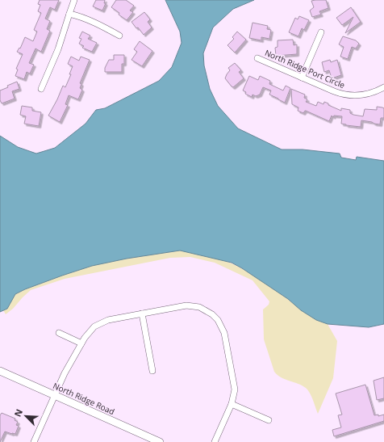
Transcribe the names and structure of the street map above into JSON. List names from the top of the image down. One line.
{"streets":{"main road":["North Ridge Road"],"street":["North Ridge Port Circle"]},"north":"top left"}
